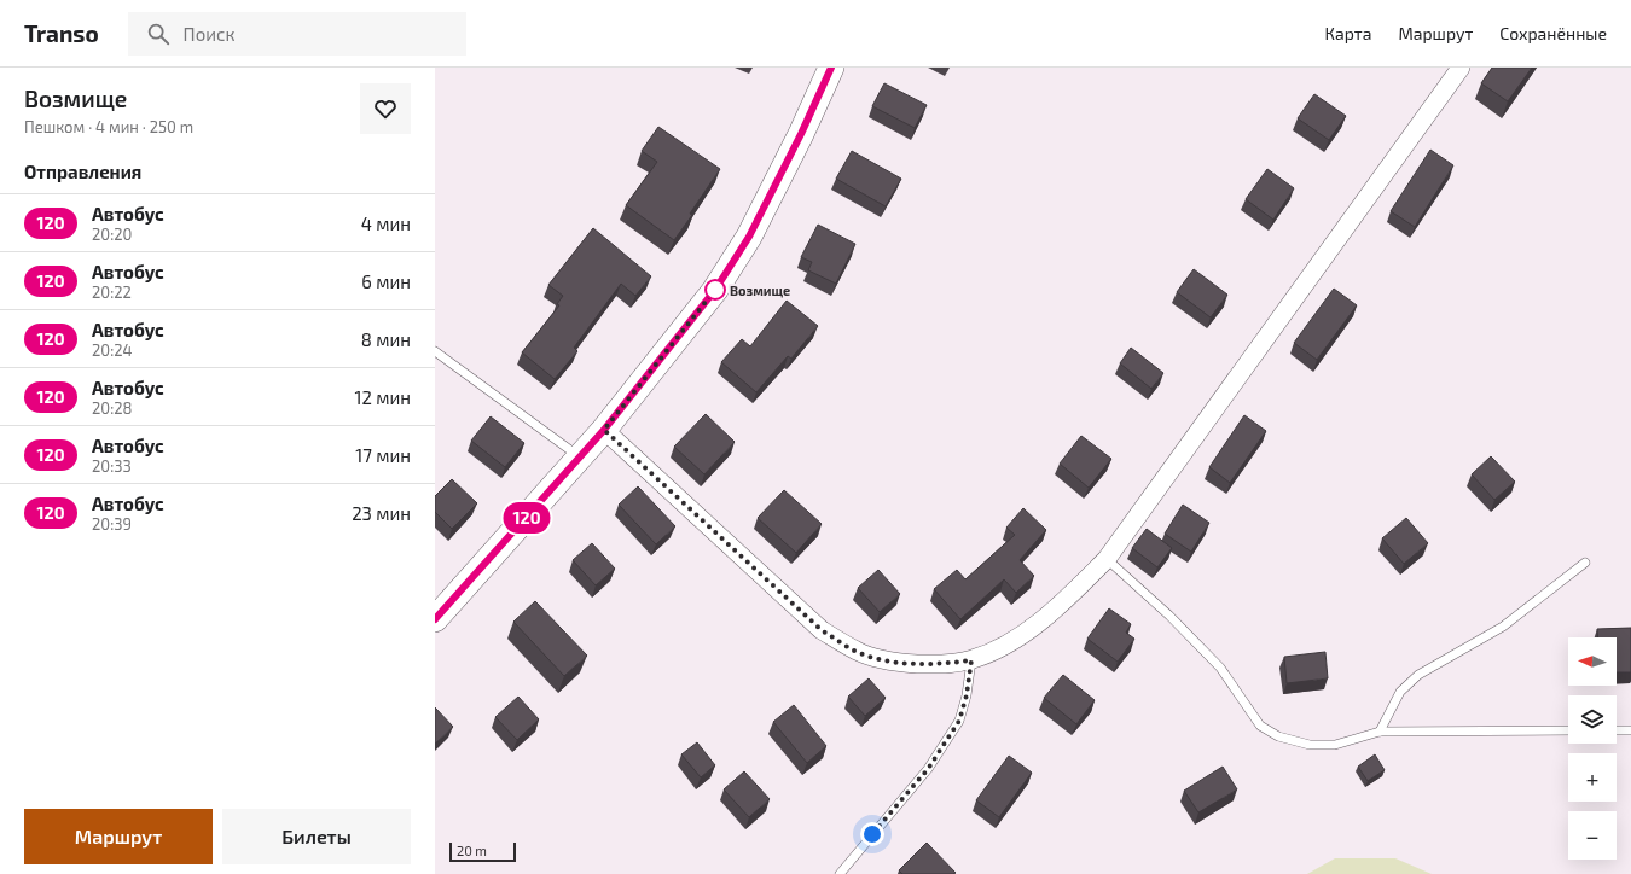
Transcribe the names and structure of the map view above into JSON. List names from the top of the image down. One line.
{"places":["Возмище"],"lines":["bus line 120"],"scale_bar":"20 m","north":"left","page":{"header":"Transo","search":"Поиск","nav":["Карта","Маршрут","Сохранённые"],"heading":[["Возмище","Пешком · 4 мин · 250 m"],"Отправления"],"on_map":"120","list":[{"mark":"120","name":"Автобус","note":"20:20","value":"4 мин"},{"mark":"120","name":"Автобус","note":"20:22","value":"6 мин"},{"mark":"120","name":"Автобус","note":"20:24","value":"8 мин"},{"mark":"120","name":"Автобус","note":"20:28","value":"12 мин"},{"mark":"120","name":"Автобус","note":"20:33","value":"17 мин"},{"mark":"120","name":"Автобус","note":"20:39","value":"23 мин"}],"map_buttons":["+","−"],"buttons":["Маршрут","Билеты"],"scale":"20 m"}}
